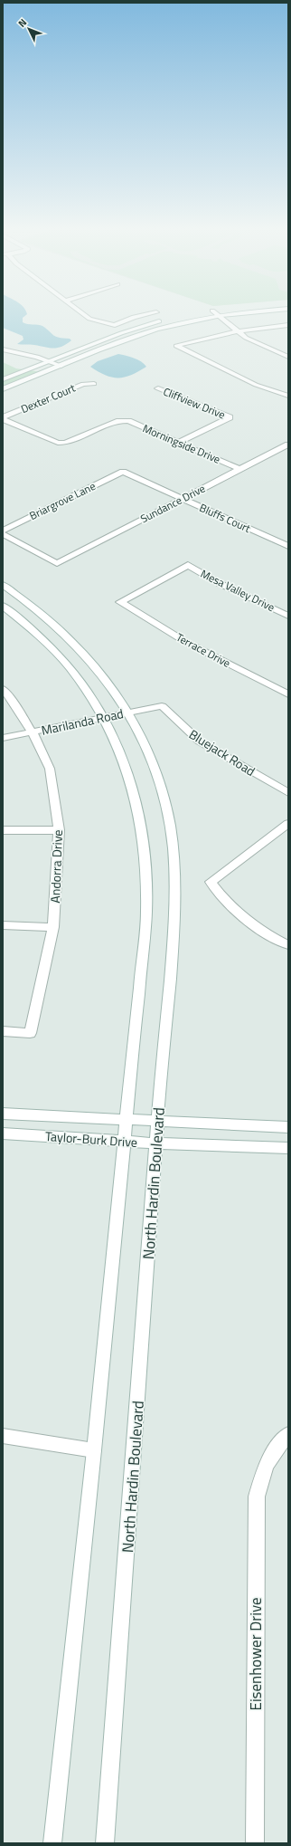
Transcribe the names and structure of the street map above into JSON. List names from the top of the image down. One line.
{"streets":{"street":["Dexter Court","Cliffview Drive","Morningside Drive","Briargrove Lane","Sundance Drive","Bluffs Court","Mesa Valley Drive","Terrace Drive","Marilanda Road","Bluejack Road","Andorra Drive","Taylor-Burk Drive","North Hardin Boulevard","Eisenhower Drive"]},"crossings":[["Dexter Court","Morningside Drive"],["Cliffview Drive","Morningside Drive"],["Morningside Drive","Sundance Drive"],["Briargrove Lane","Bluffs Court"],["Sundance Drive","Bluffs Court"],["Mesa Valley Drive","Terrace Drive"],["Marilanda Road","Bluejack Road"],["Marilanda Road","Andorra Drive"],["Marilanda Road","North Hardin Boulevard"],["Taylor-Burk Drive","North Hardin Boulevard"]],"north":"top left"}
